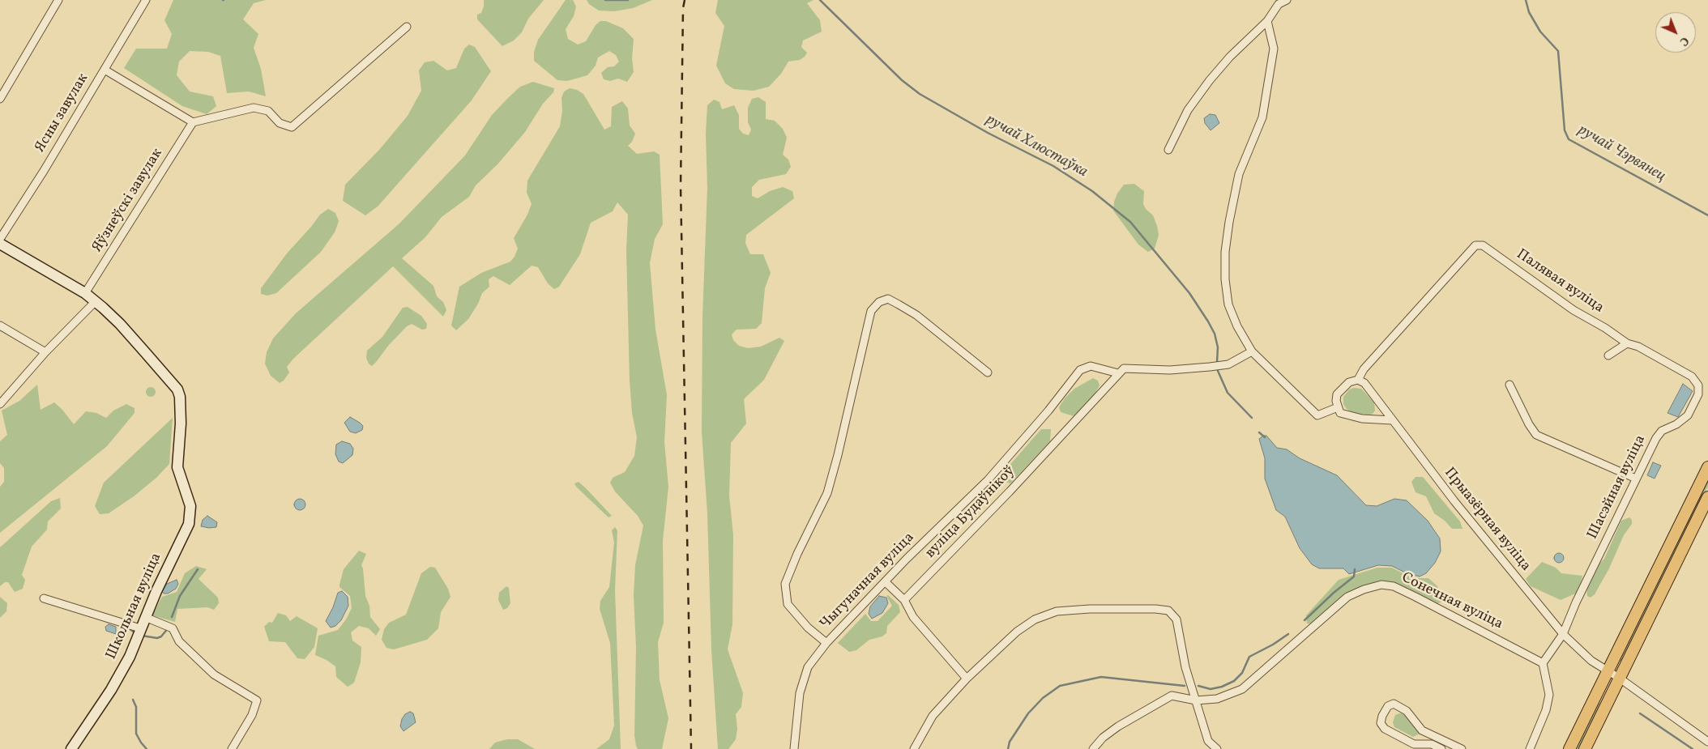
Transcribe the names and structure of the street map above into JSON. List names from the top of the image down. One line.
{"streets":{"street":["Ясны завулак","Яўзнеўскі завулак","Палявая вуліца","Шасэйная вуліца","вуліца Будаўнікоў","Прыазёрная вуліца","Чыгуначная вуліца","Сонечная вуліца","Школьная вуліца"]},"crossings":[["Палявая вуліца","Шасэйная вуліца"],["Палявая вуліца","Прыазёрная вуліца"],["Шасэйная вуліца","Прыазёрная вуліца"],["Шасэйная вуліца","Сонечная вуліца"],["вуліца Будаўнікоў","Чыгуначная вуліца"]],"water":["ручай Хлюстаўка","ручай Чэрвянец"],"north":"bottom right"}
